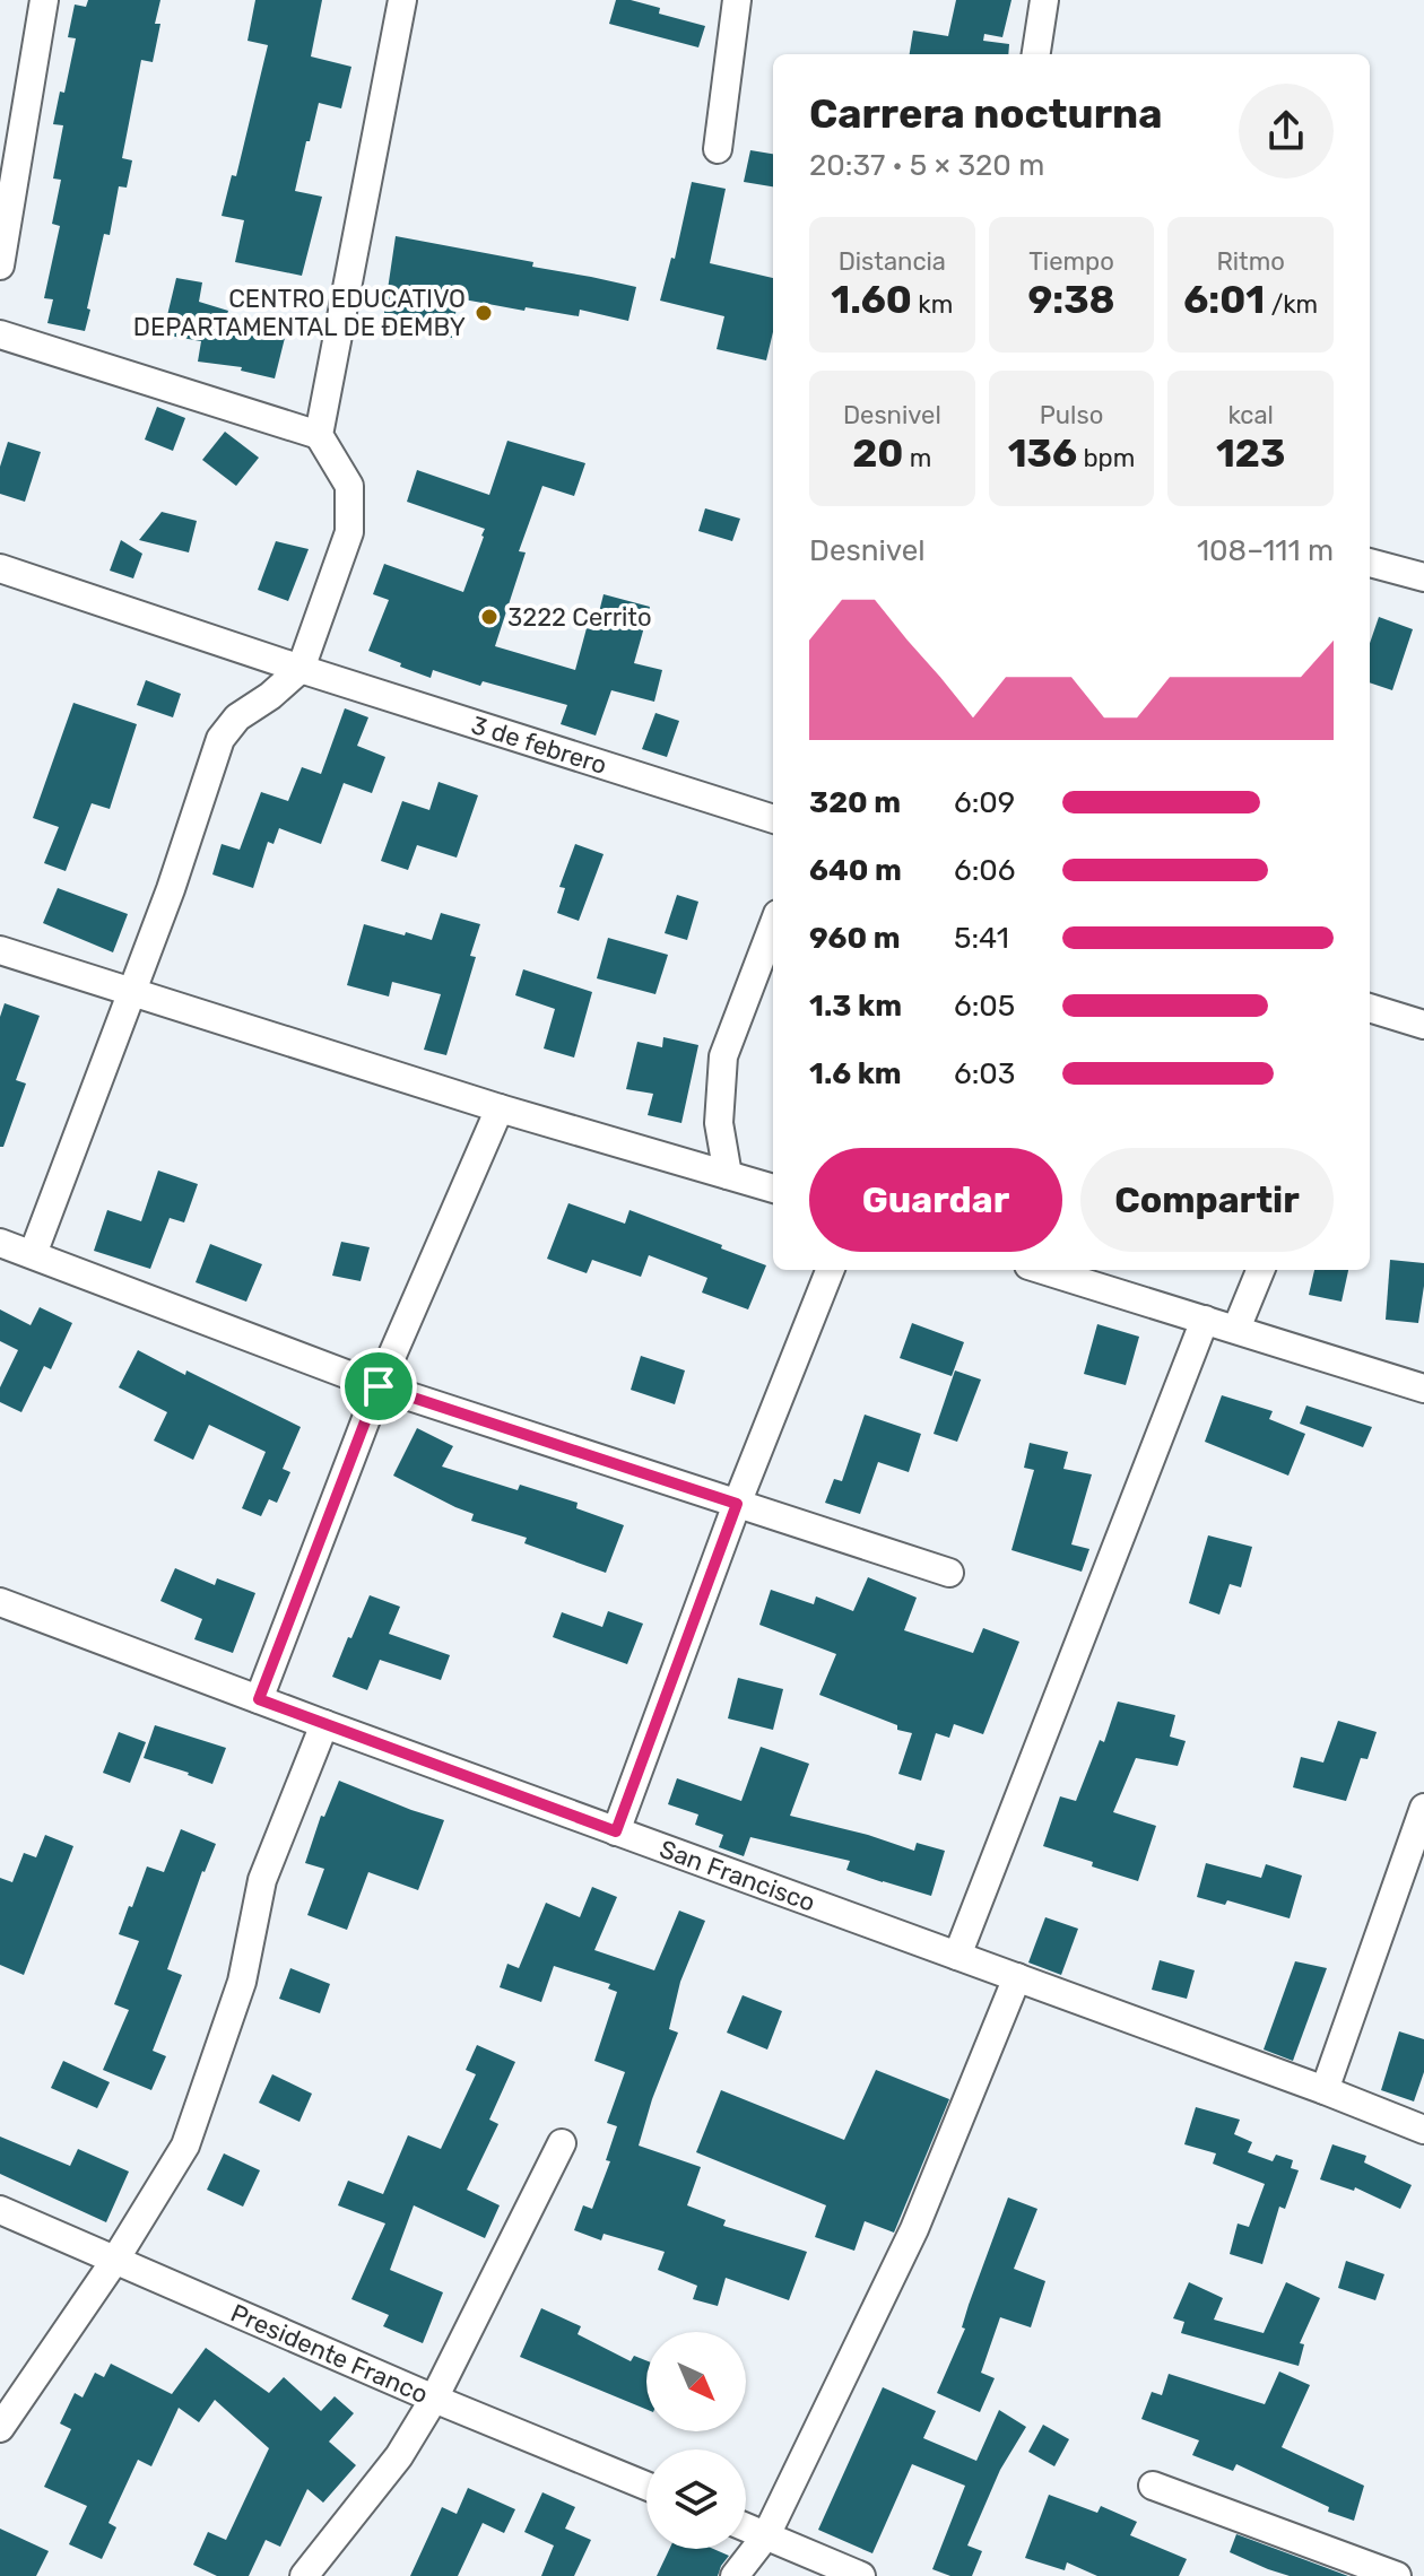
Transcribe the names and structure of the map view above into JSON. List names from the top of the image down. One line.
{"streets":{"street":["3 de febrero","San Francisco","Presidente Franco"]},"places":["CENTRO EDUCATIVO DEPARTAMENTAL DE ÐEMBY","3222 Cerrito"],"north":"bottom right","page":{"heading":["Carrera nocturna","20:37 · 5 × 320 m"],"stats":[["Distancia","1.60 km"],["Tiempo","9:38"],["Ritmo","6:01 /km"],["Desnivel","20 m"],["Pulso","136 bpm"],["kcal","123"]],"chart":["Desnivel","108–111 m"],"list":[{"name":"320 m","note":"6:09"},{"name":"640 m","note":"6:06"},{"name":"960 m","note":"5:41"},{"name":"1.3 km","note":"6:05"},{"name":"1.6 km","note":"6:03"}],"buttons":["Guardar","Compartir"]}}
